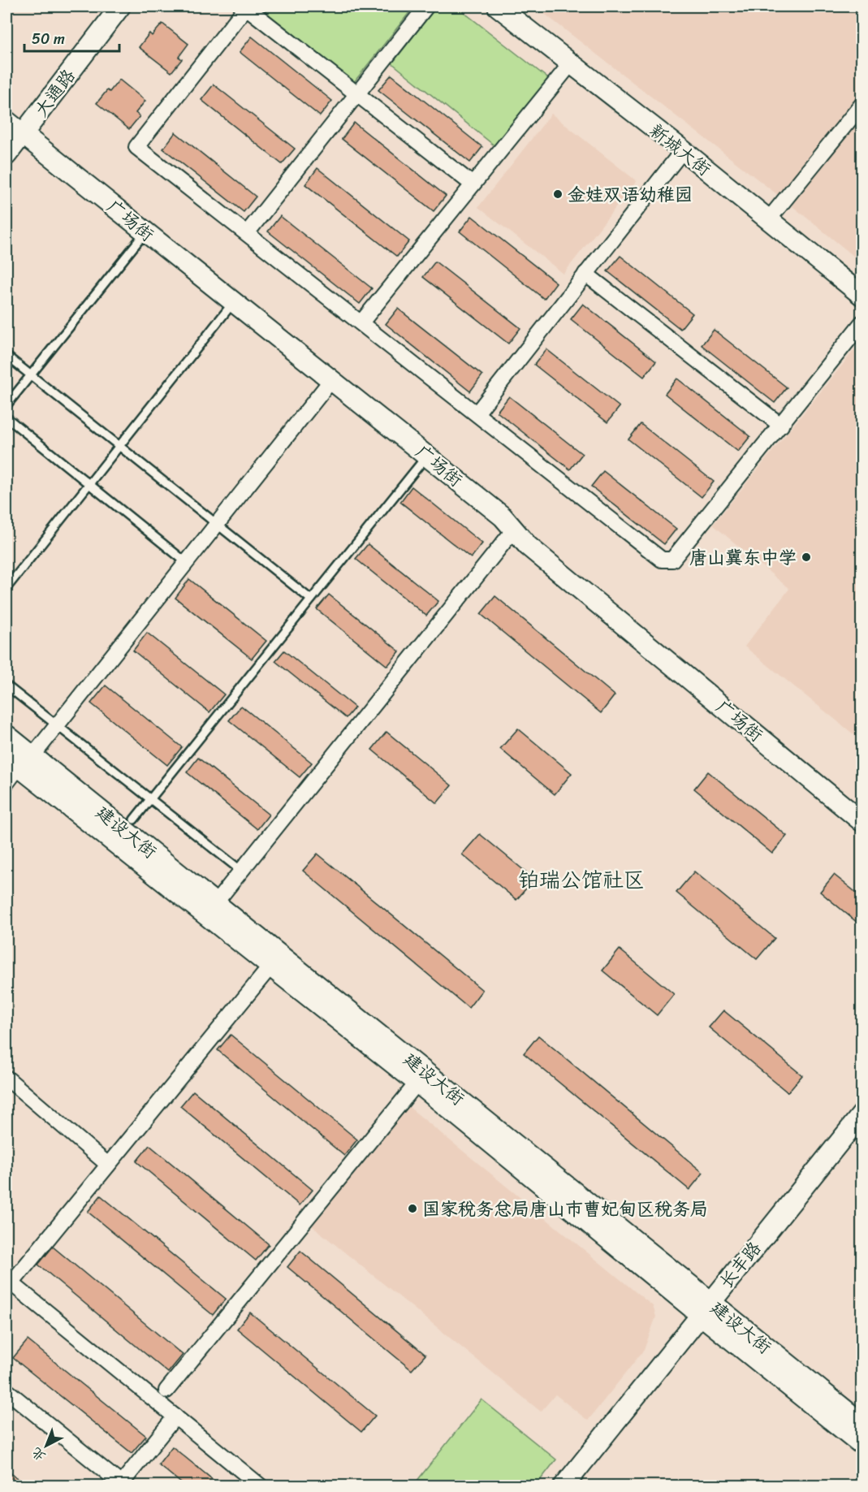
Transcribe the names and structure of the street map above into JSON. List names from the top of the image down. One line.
{"streets":{"main road":["大通路","新城大街","广场街","建设大街","长丰路"]},"crossings":[["大通路","广场街"],["建设大街","长丰路"]],"districts":["铂瑞公馆社区"],"places":["金娃双语幼稚园","唐山冀东中学","国家税务总局唐山市曹妃甸区税务局"],"scale_bar":"50 m","north":"bottom left"}
